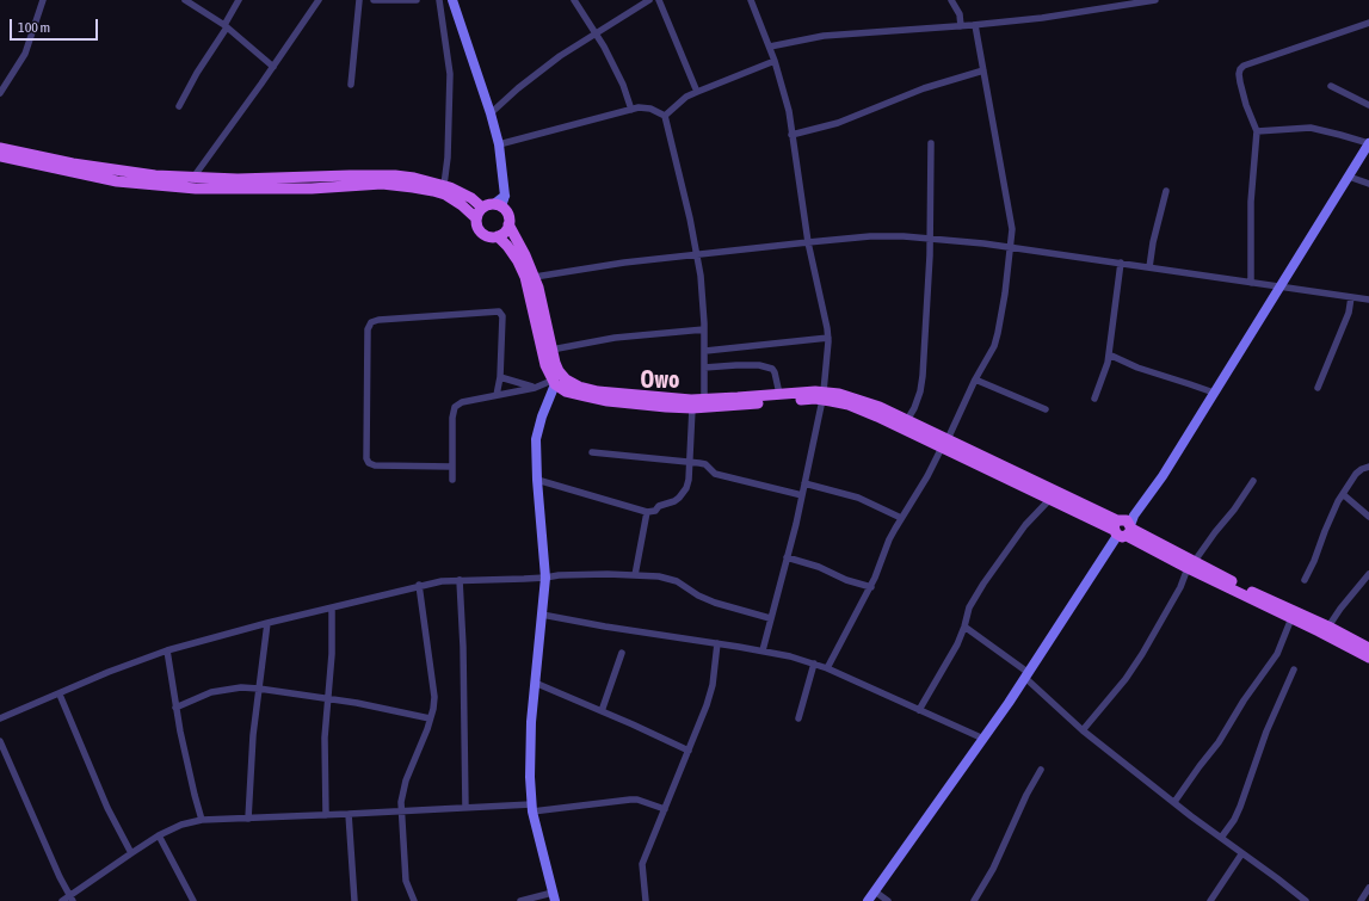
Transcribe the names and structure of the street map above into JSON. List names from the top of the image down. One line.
{"districts":["Owo"],"scale_bar":"100 m"}
